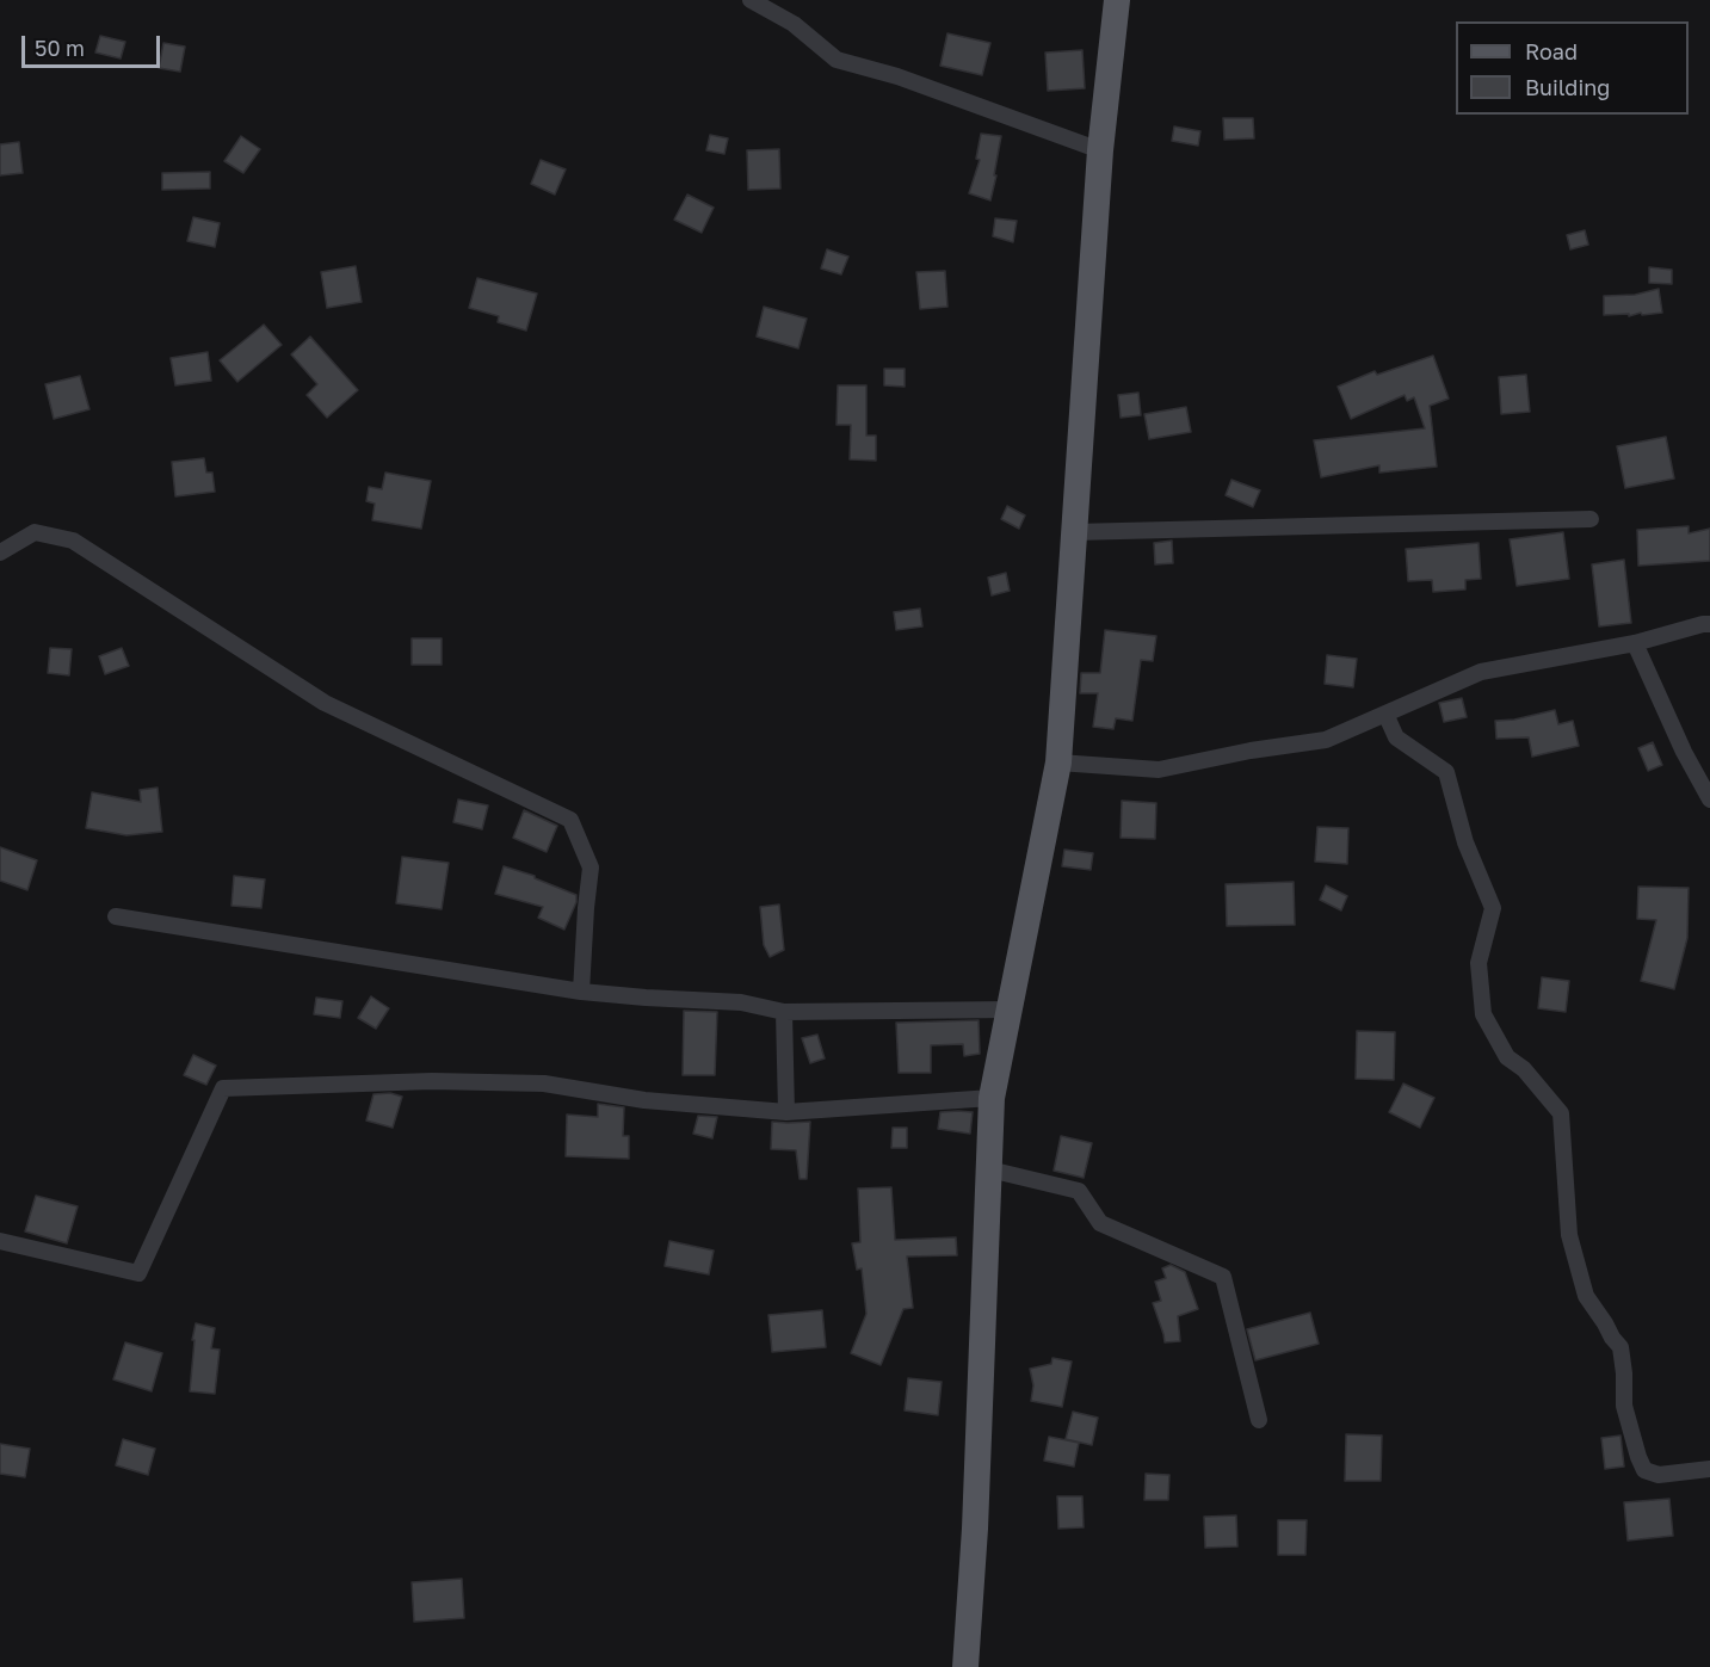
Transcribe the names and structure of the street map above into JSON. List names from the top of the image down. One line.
{"legend":["Road","Building"],"scale_bar":"50 m"}
